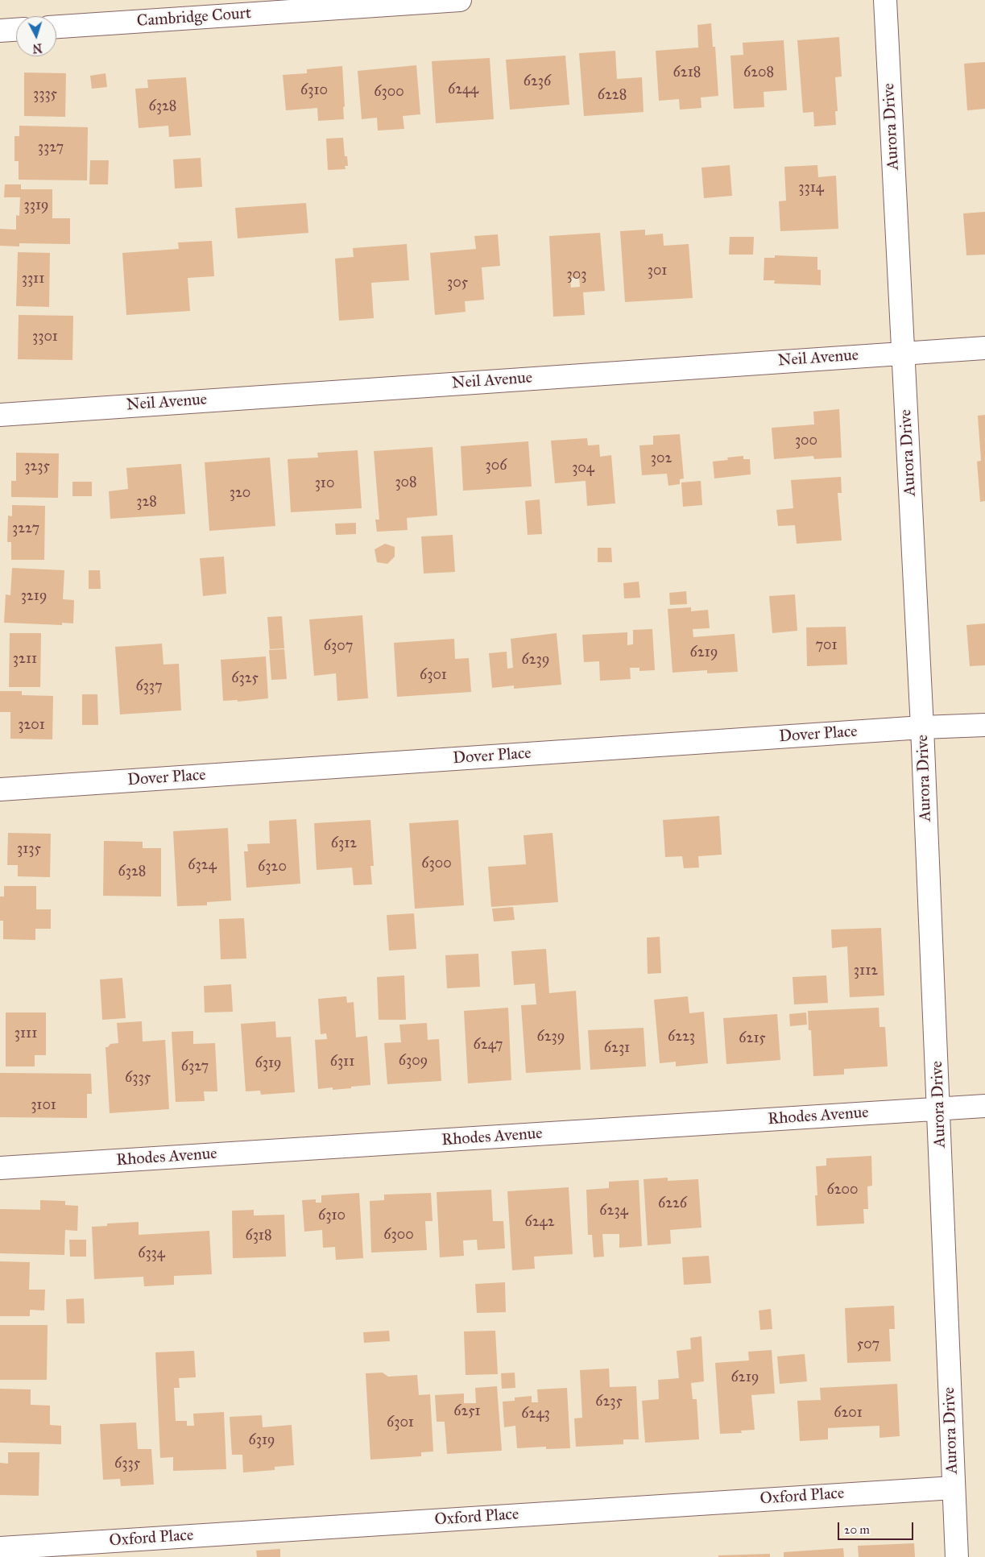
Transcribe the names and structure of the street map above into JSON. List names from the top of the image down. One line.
{"streets":{"street":["Cambridge Court","Aurora Drive","Neil Avenue","Dover Place","Rhodes Avenue","Oxford Place"]},"crossings":[["Aurora Drive","Neil Avenue"],["Aurora Drive","Dover Place"],["Aurora Drive","Rhodes Avenue"],["Aurora Drive","Oxford Place"]],"house_numbers":["6218","6208","6236","6244","6310","6300","3335","6228","6328","3327","3314","3319","301","303","3311","305","3301","300","302","306","3235","304","308","310","320","328","3227","3219","701","6307","6219","3211","6239","6301","6325","6337","3201","6312","3135","6300","6324","6320","6328","3112","3111","6239","6223","6215","6247","6231","6309","6311","6319","6327","6335","3101","6200","6226","6234","6310","6242","6300","6318","6334","507","6219","6235","6251","6201","6243","6301","6319","6335"],"scale_bar":"20 m","north":"bottom"}
